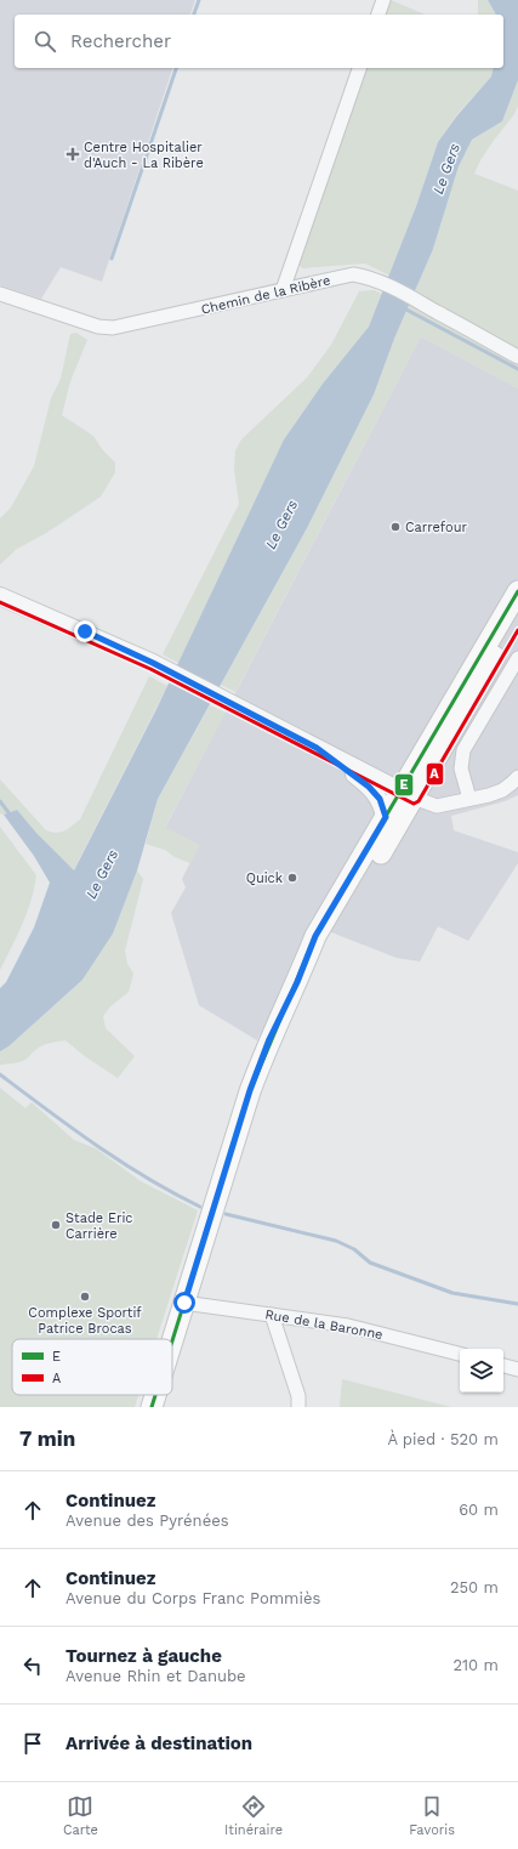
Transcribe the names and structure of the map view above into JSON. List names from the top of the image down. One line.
{"streets":{"street":["Chemin de la Ribère","Rue de la Baronne"]},"water":["Le Gers"],"places":{"health":["Centre Hospitalier d'Auch - La Ribère"],"other":["Carrefour","Quick","Stade Eric Carrière","Complexe Sportif Patrice Brocas"]},"lines":["transit line E","transit line A"],"legend":["E","A"],"page":{"search":"Rechercher","heading":["7 min","À pied · 520 m"],"list":[["Continuez","Avenue des Pyrénées","60 m"],["Continuez","Avenue du Corps Franc Pommiès","250 m"],["Tournez à gauche","Avenue Rhin et Danube","210 m"],"Arrivée à destination"],"nav":["Carte","Itinéraire","Favoris"]}}
